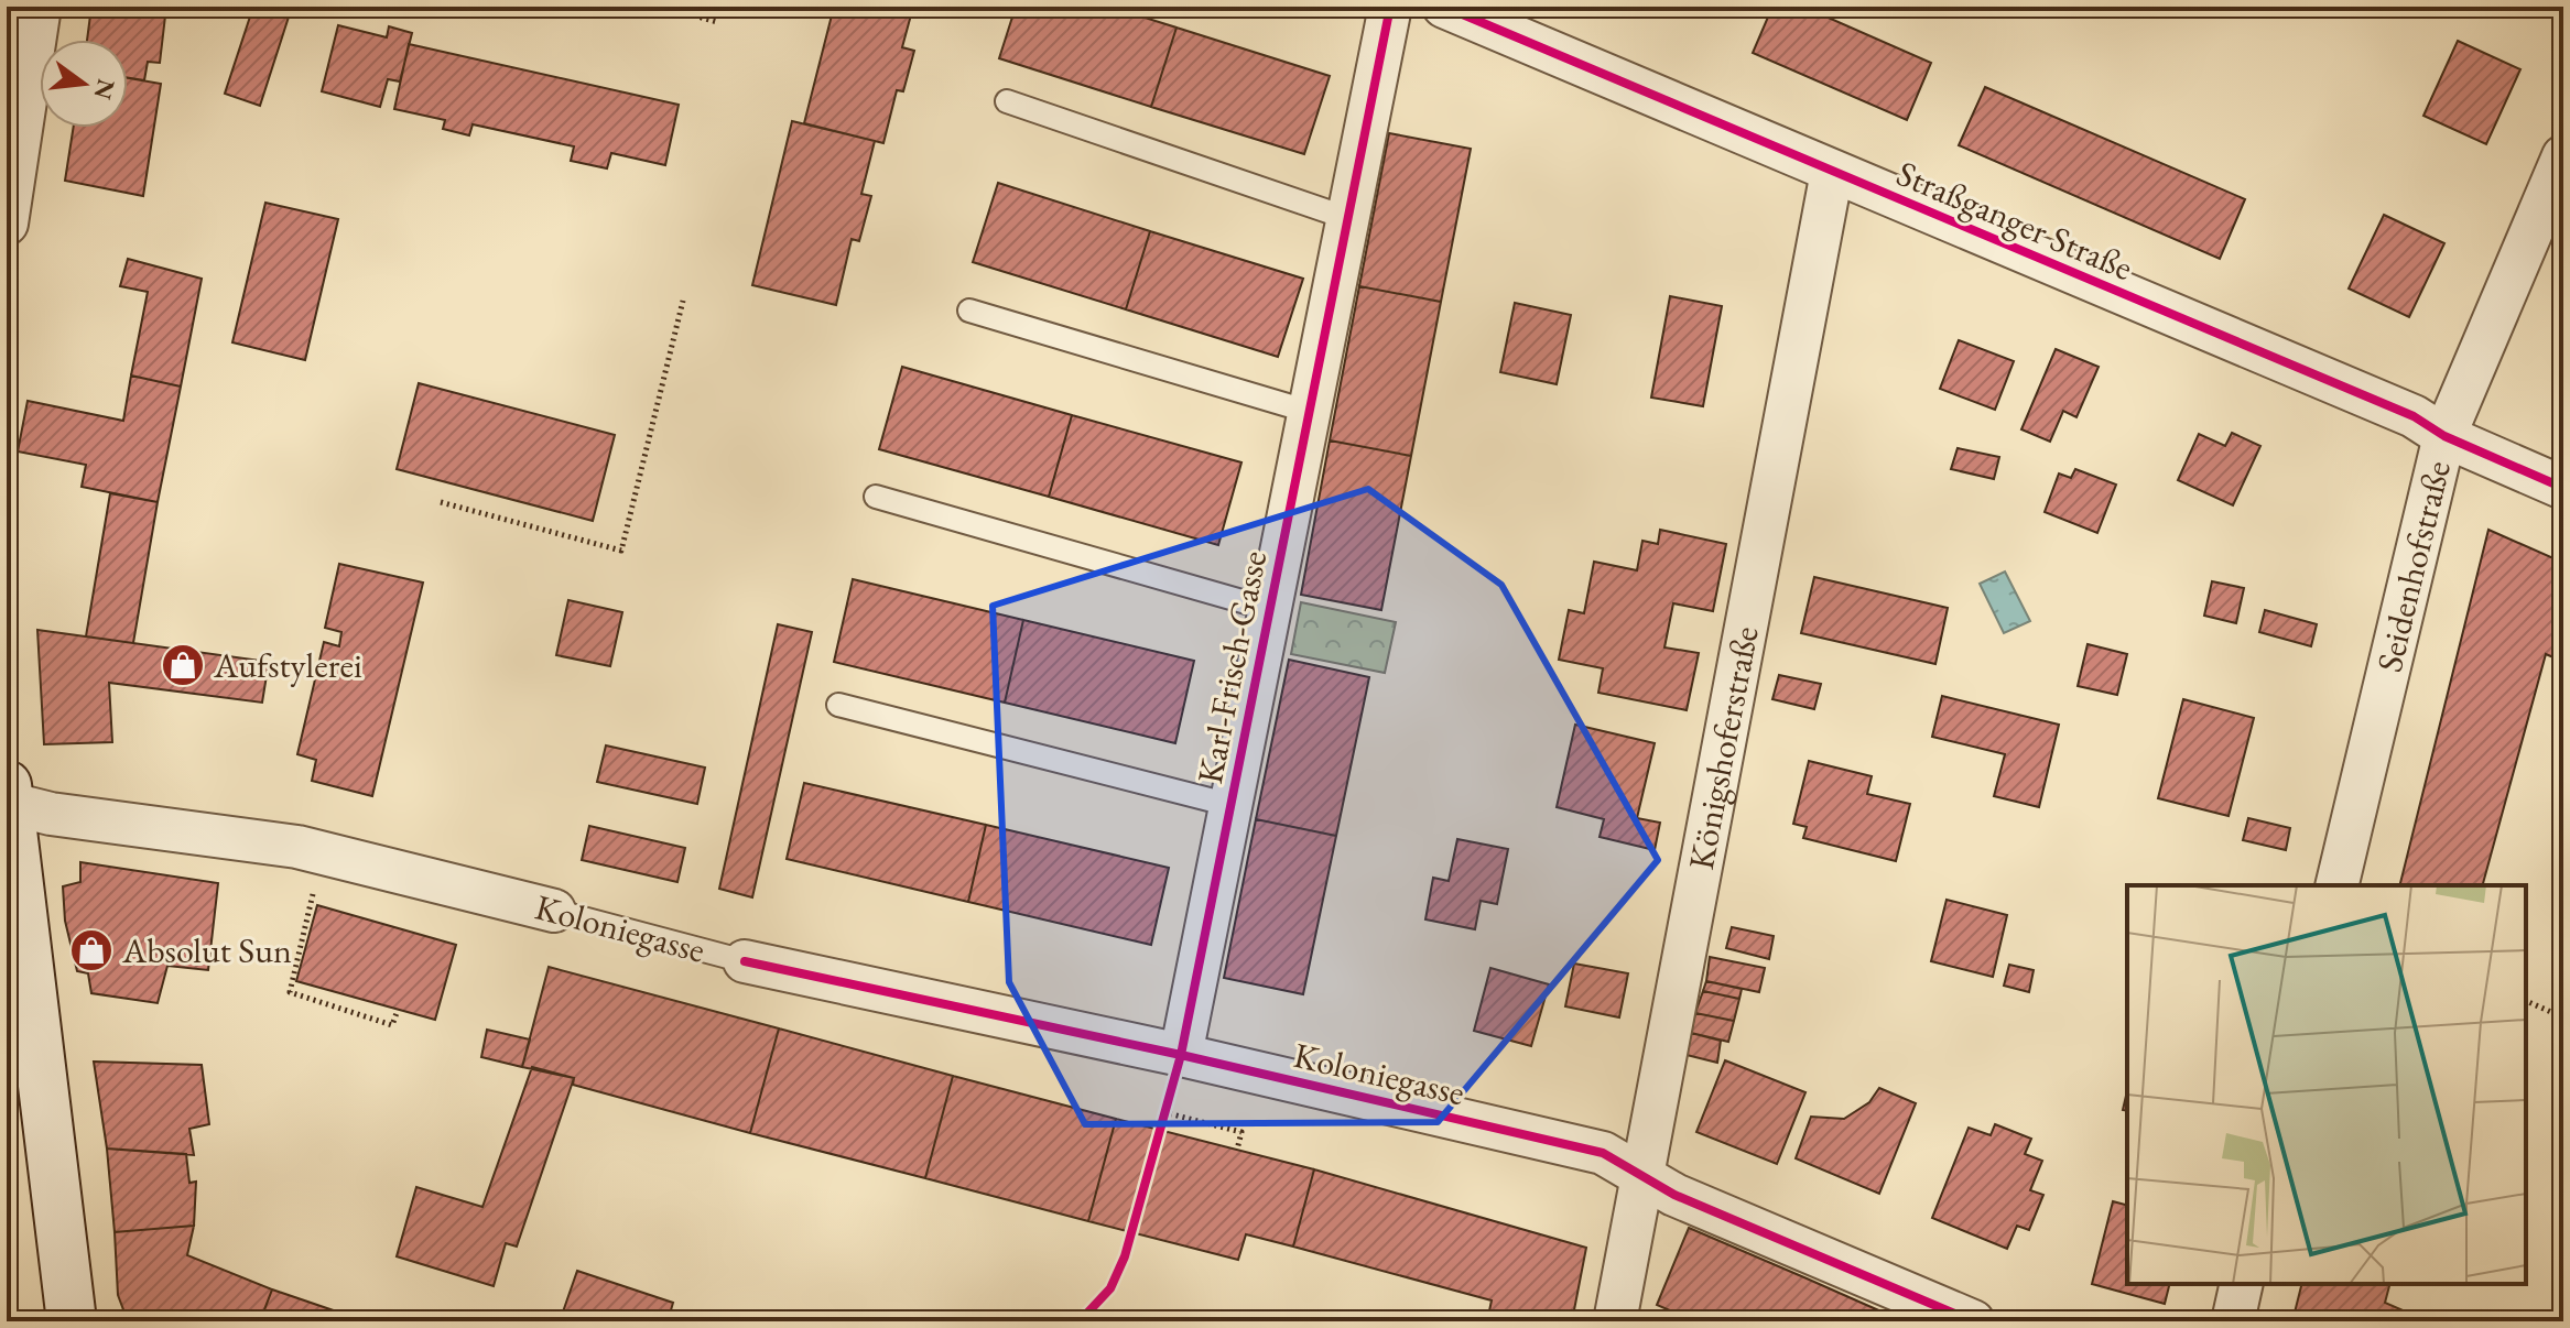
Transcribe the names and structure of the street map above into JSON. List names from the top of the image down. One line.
{"streets":{"street":["Straßganger Straße","Seidenhofstraße","Karl-Frisch-Gasse","Königshoferstraße","Koloniegasse"]},"crossings":[["Straßganger Straße","Seidenhofstraße"],["Straßganger Straße","Königshoferstraße"],["Karl-Frisch-Gasse","Koloniegasse"],["Königshoferstraße","Koloniegasse"]],"places":{"shop":["Aufstylerei","Absolut Sun"]},"north":"right"}
